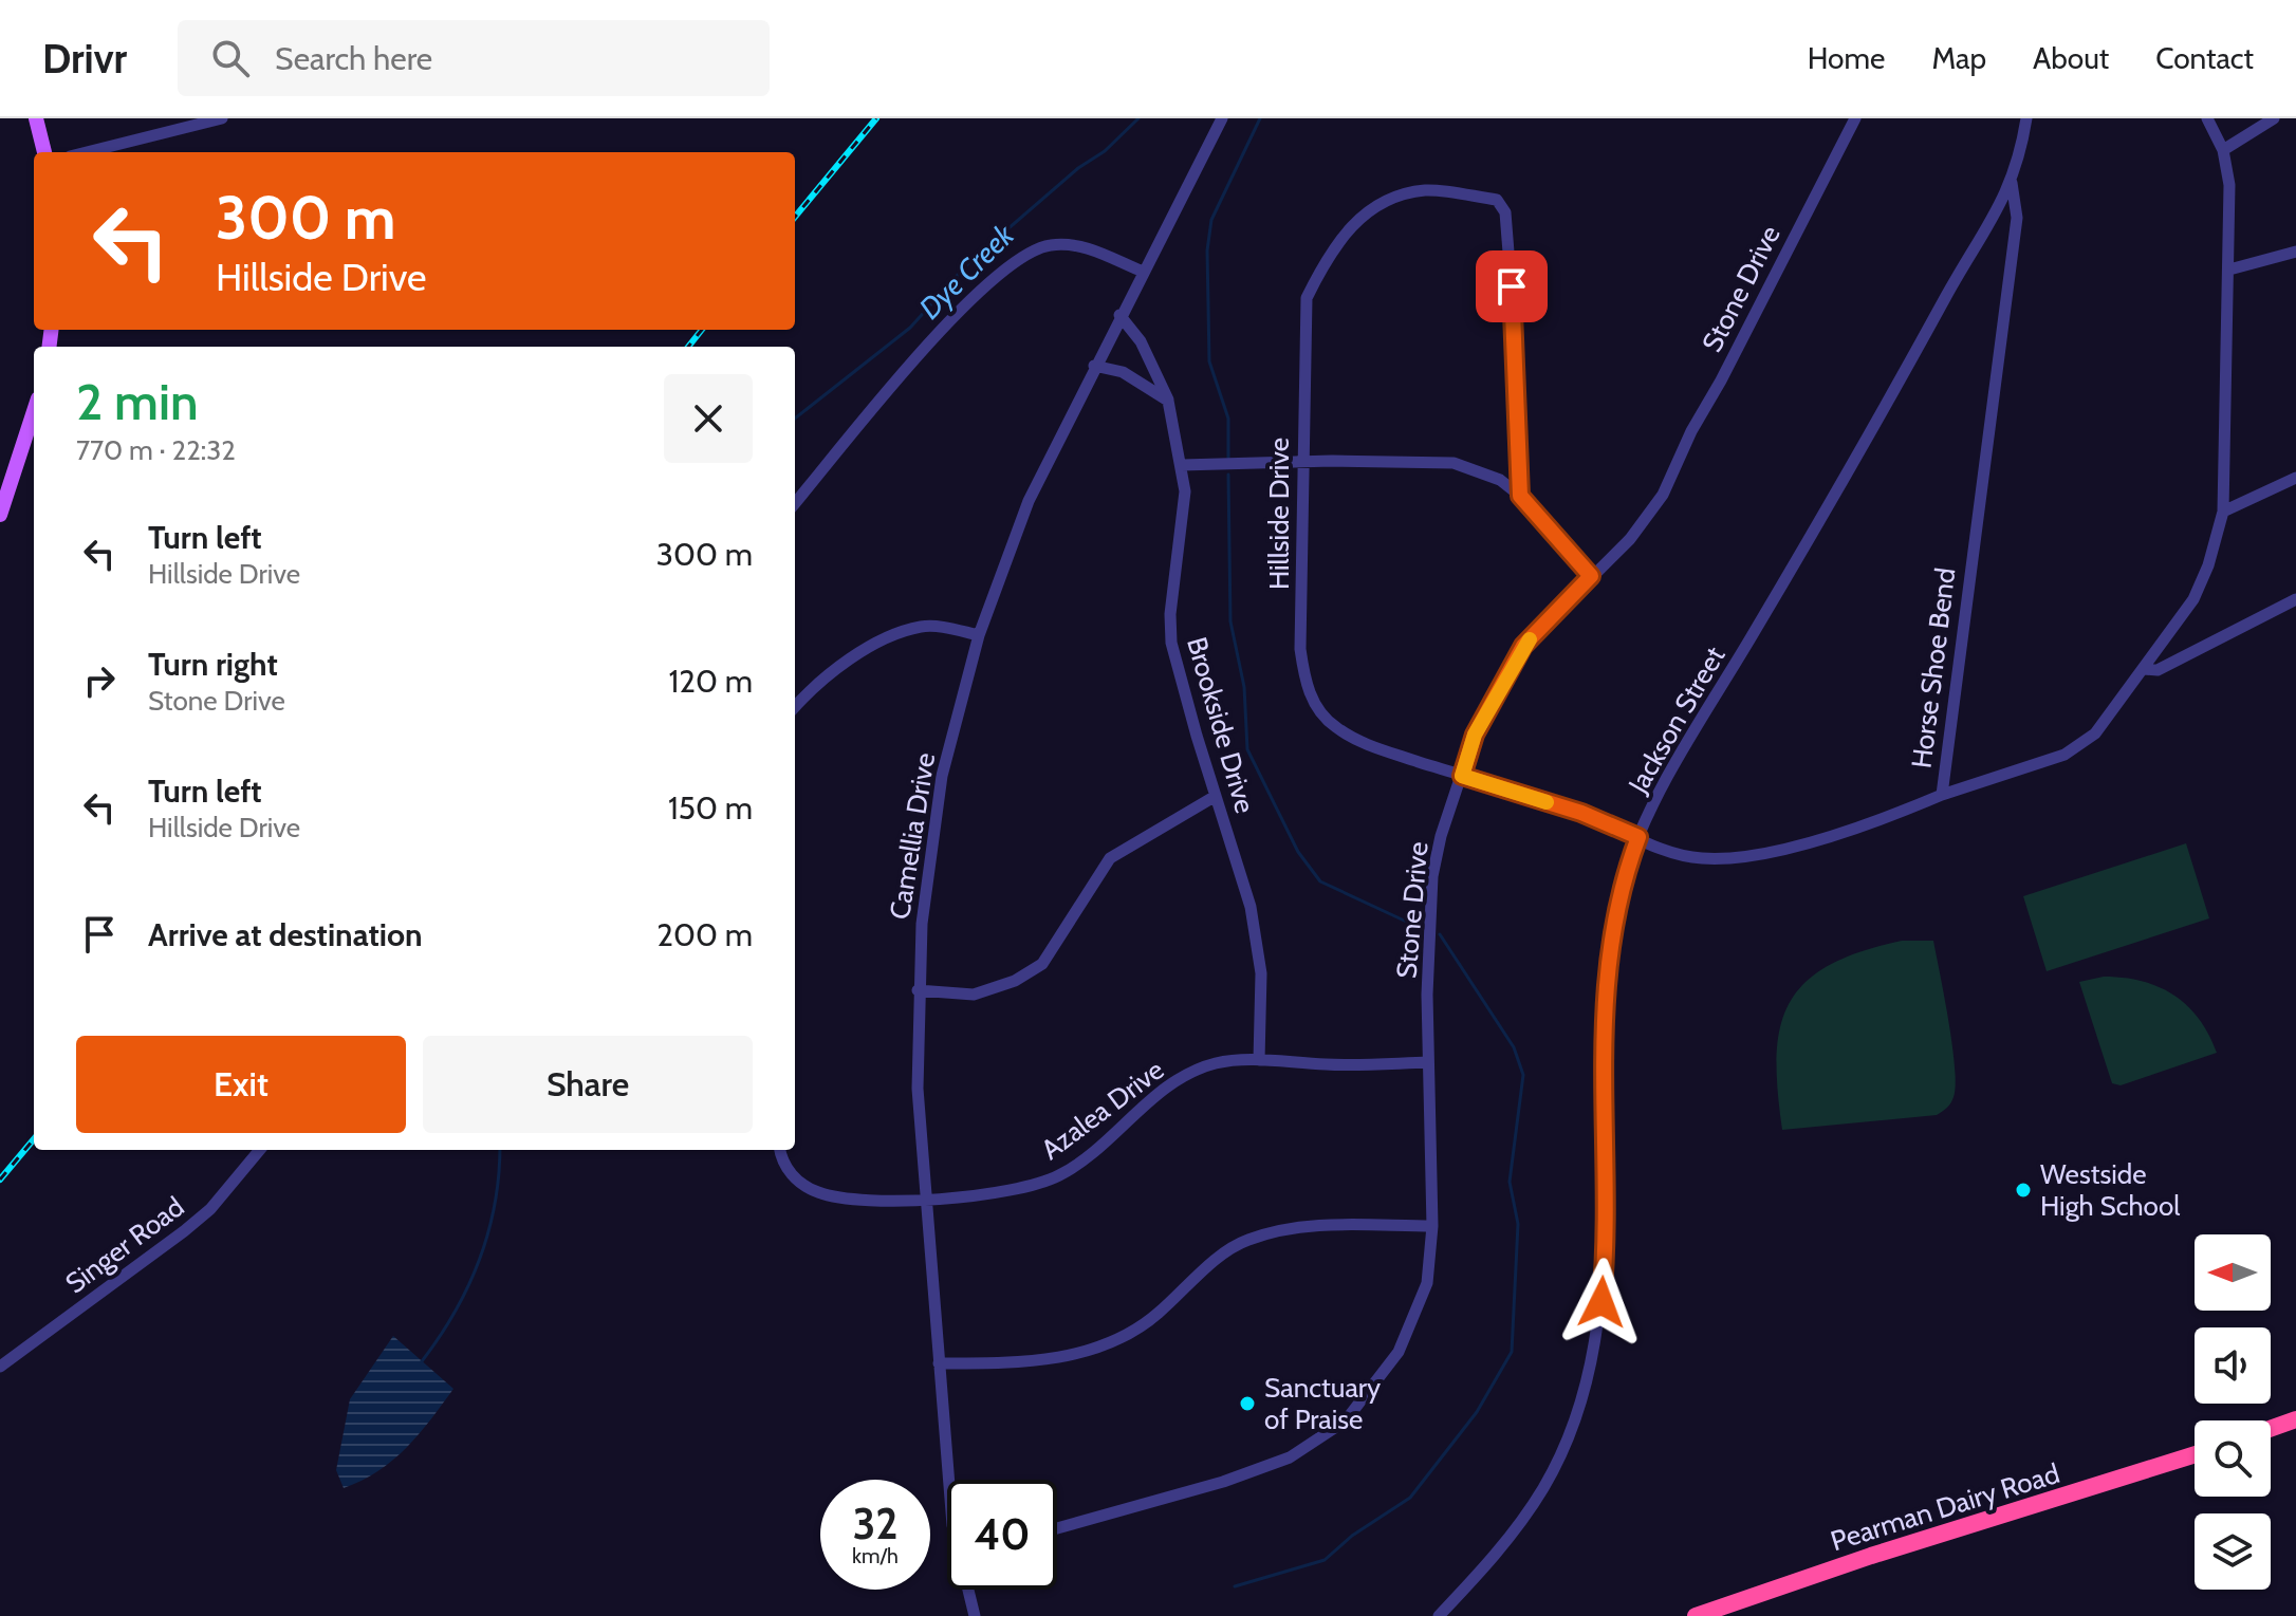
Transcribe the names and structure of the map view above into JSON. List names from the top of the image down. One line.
{"streets":{"highway":["Pearman Dairy Road"],"street":["Stone Drive","Hillside Drive","Horse Shoe Bend","Jackson Street","Brookside Drive","Camellia Drive","Azalea Drive","Singer Road"]},"crossings":[["Stone Drive","Hillside Drive"],["Stone Drive","Azalea Drive"],["Hillside Drive","Horse Shoe Bend"],["Hillside Drive","Jackson Street"],["Horse Shoe Bend","Jackson Street"],["Brookside Drive","Camellia Drive"],["Brookside Drive","Azalea Drive"],["Camellia Drive","Azalea Drive"]],"water":["Dye Creek"],"places":["Westside High School","Sanctuary of Praise"],"north":"left","page":{"header":"Drivr","search":"Search here","nav":["Home","Map","About","Contact"],"turn":["300 m","Hillside Drive"],"heading":["2 min","770 m · 22:32"],"list":[{"name":"Turn left","note":"Hillside Drive","value":"300 m"},{"name":"Turn right","note":"Stone Drive","value":"120 m"},{"name":"Turn left","note":"Hillside Drive","value":"150 m"},{"name":"Arrive at destination","value":"200 m"}],"buttons":["Exit","Share"],"speed":"32 km/h","limit":"40"}}
